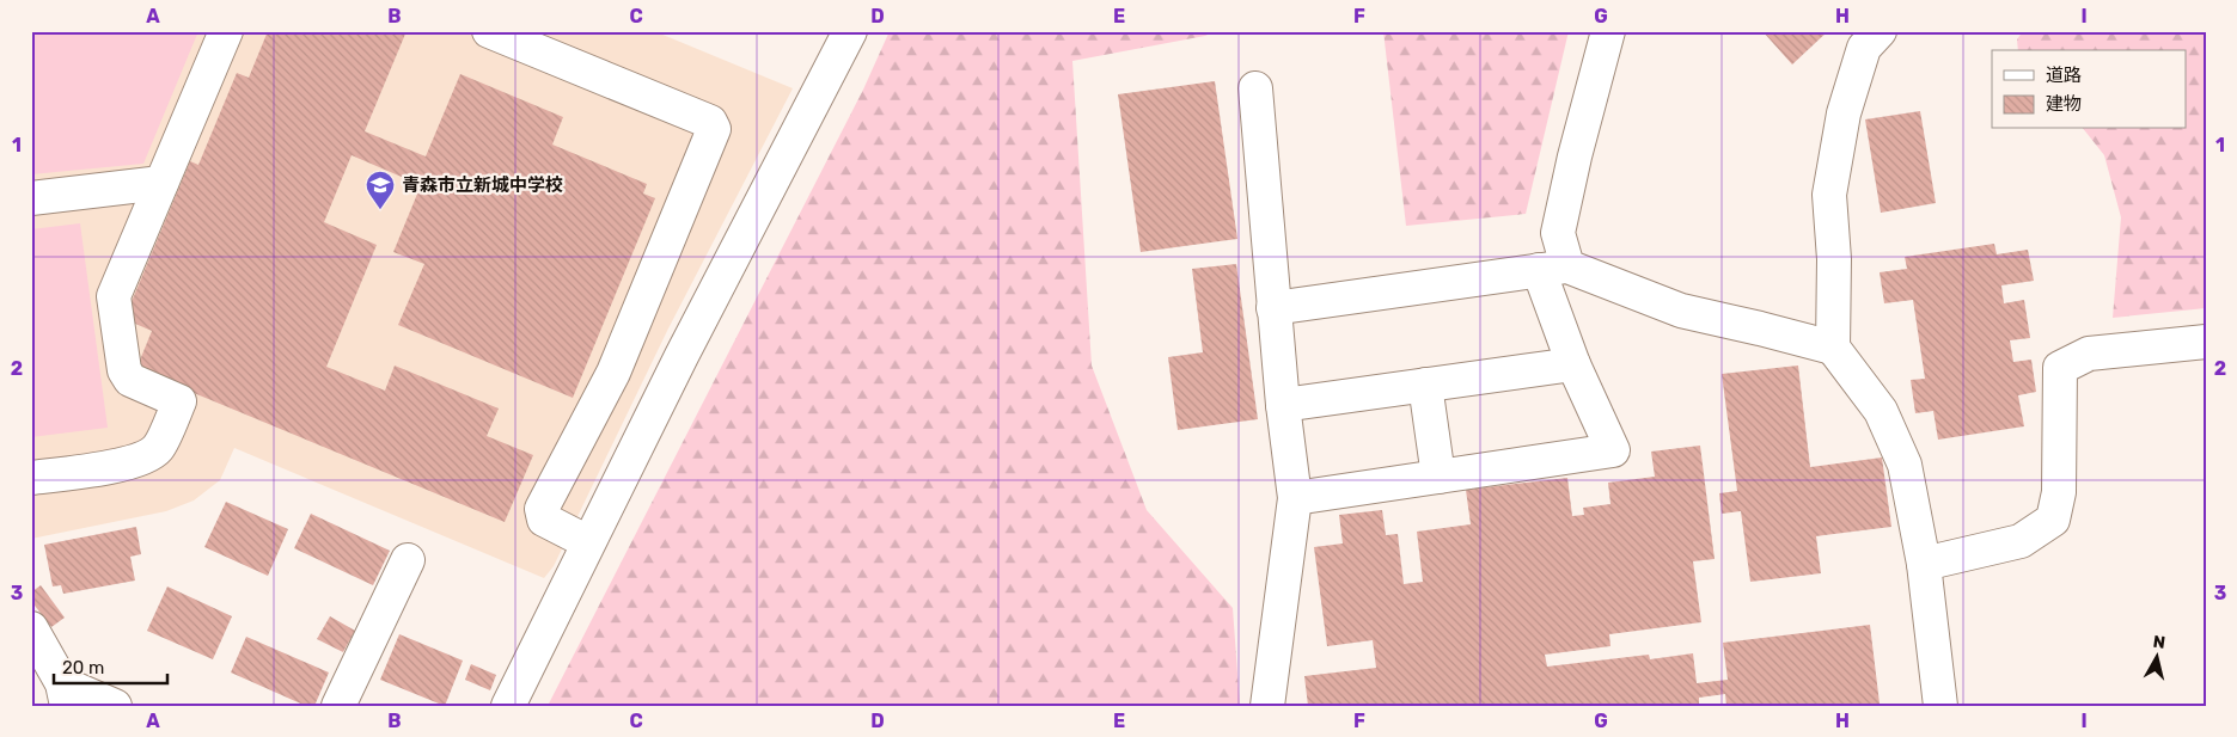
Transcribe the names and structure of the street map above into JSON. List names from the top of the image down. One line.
{"places":{"school or university":["青森市立新城中学校"]},"legend":["道路","建物"],"scale_bar":"20 m","north":"top","grid":{"columns":["A","B","C","D","E","F","G","H","I"],"rows":["1","2","3"]}}
